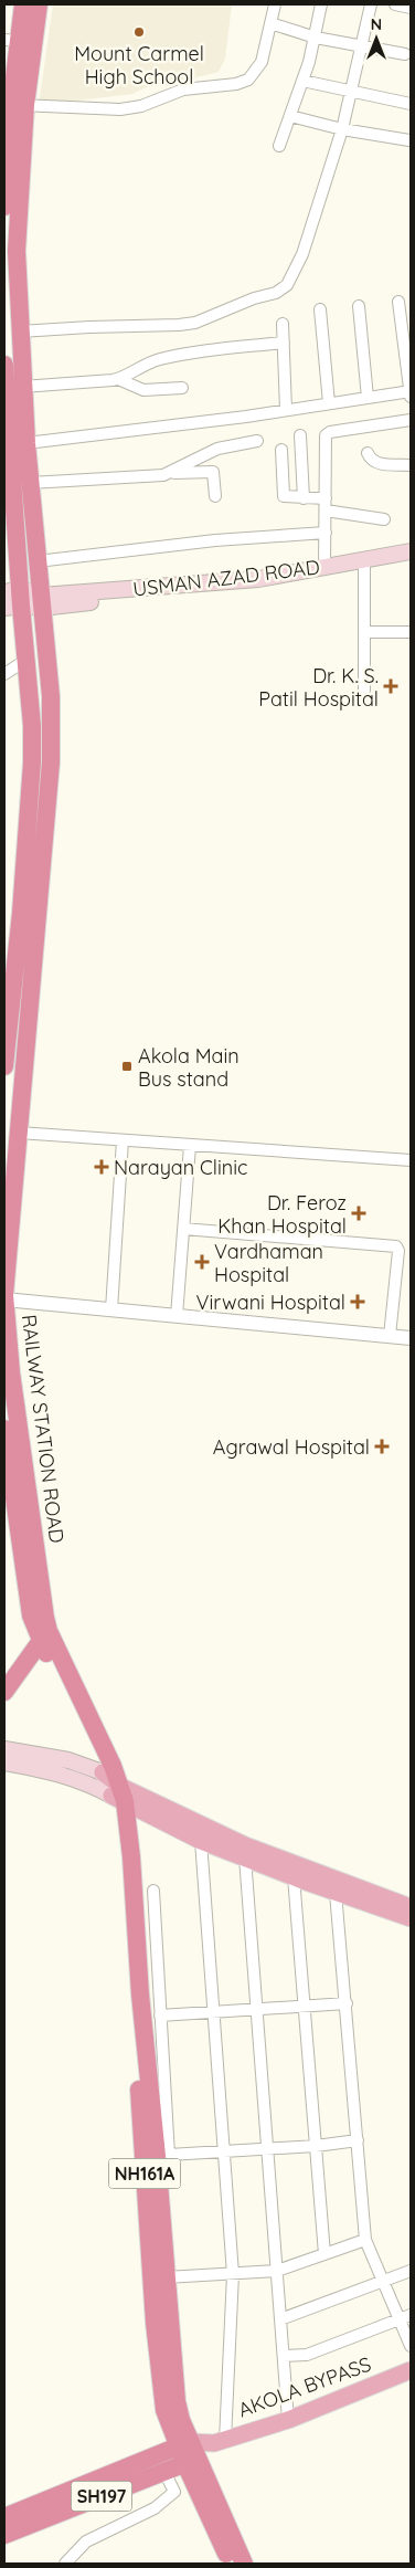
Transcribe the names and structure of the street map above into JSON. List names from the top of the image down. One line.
{"streets":{"highway":["RAILWAY STATION ROAD","NH161A","AKOLA BYPASS","SH197"],"main road":["USMAN AZAD ROAD"]},"crossings":[["USMAN AZAD ROAD","RAILWAY STATION ROAD"],["RAILWAY STATION ROAD","NH161A"],["NH161A","AKOLA BYPASS"]],"places":{"other":["Mount Carmel High School"],"health":["Dr. K. S. Patil Hospital","Narayan Clinic","Dr. Feroz Khan Hospital","Vardhaman Hospital","Virwani Hospital","Agrawal Hospital"],"transit":["Akola Main Bus stand"]},"north":"top"}
